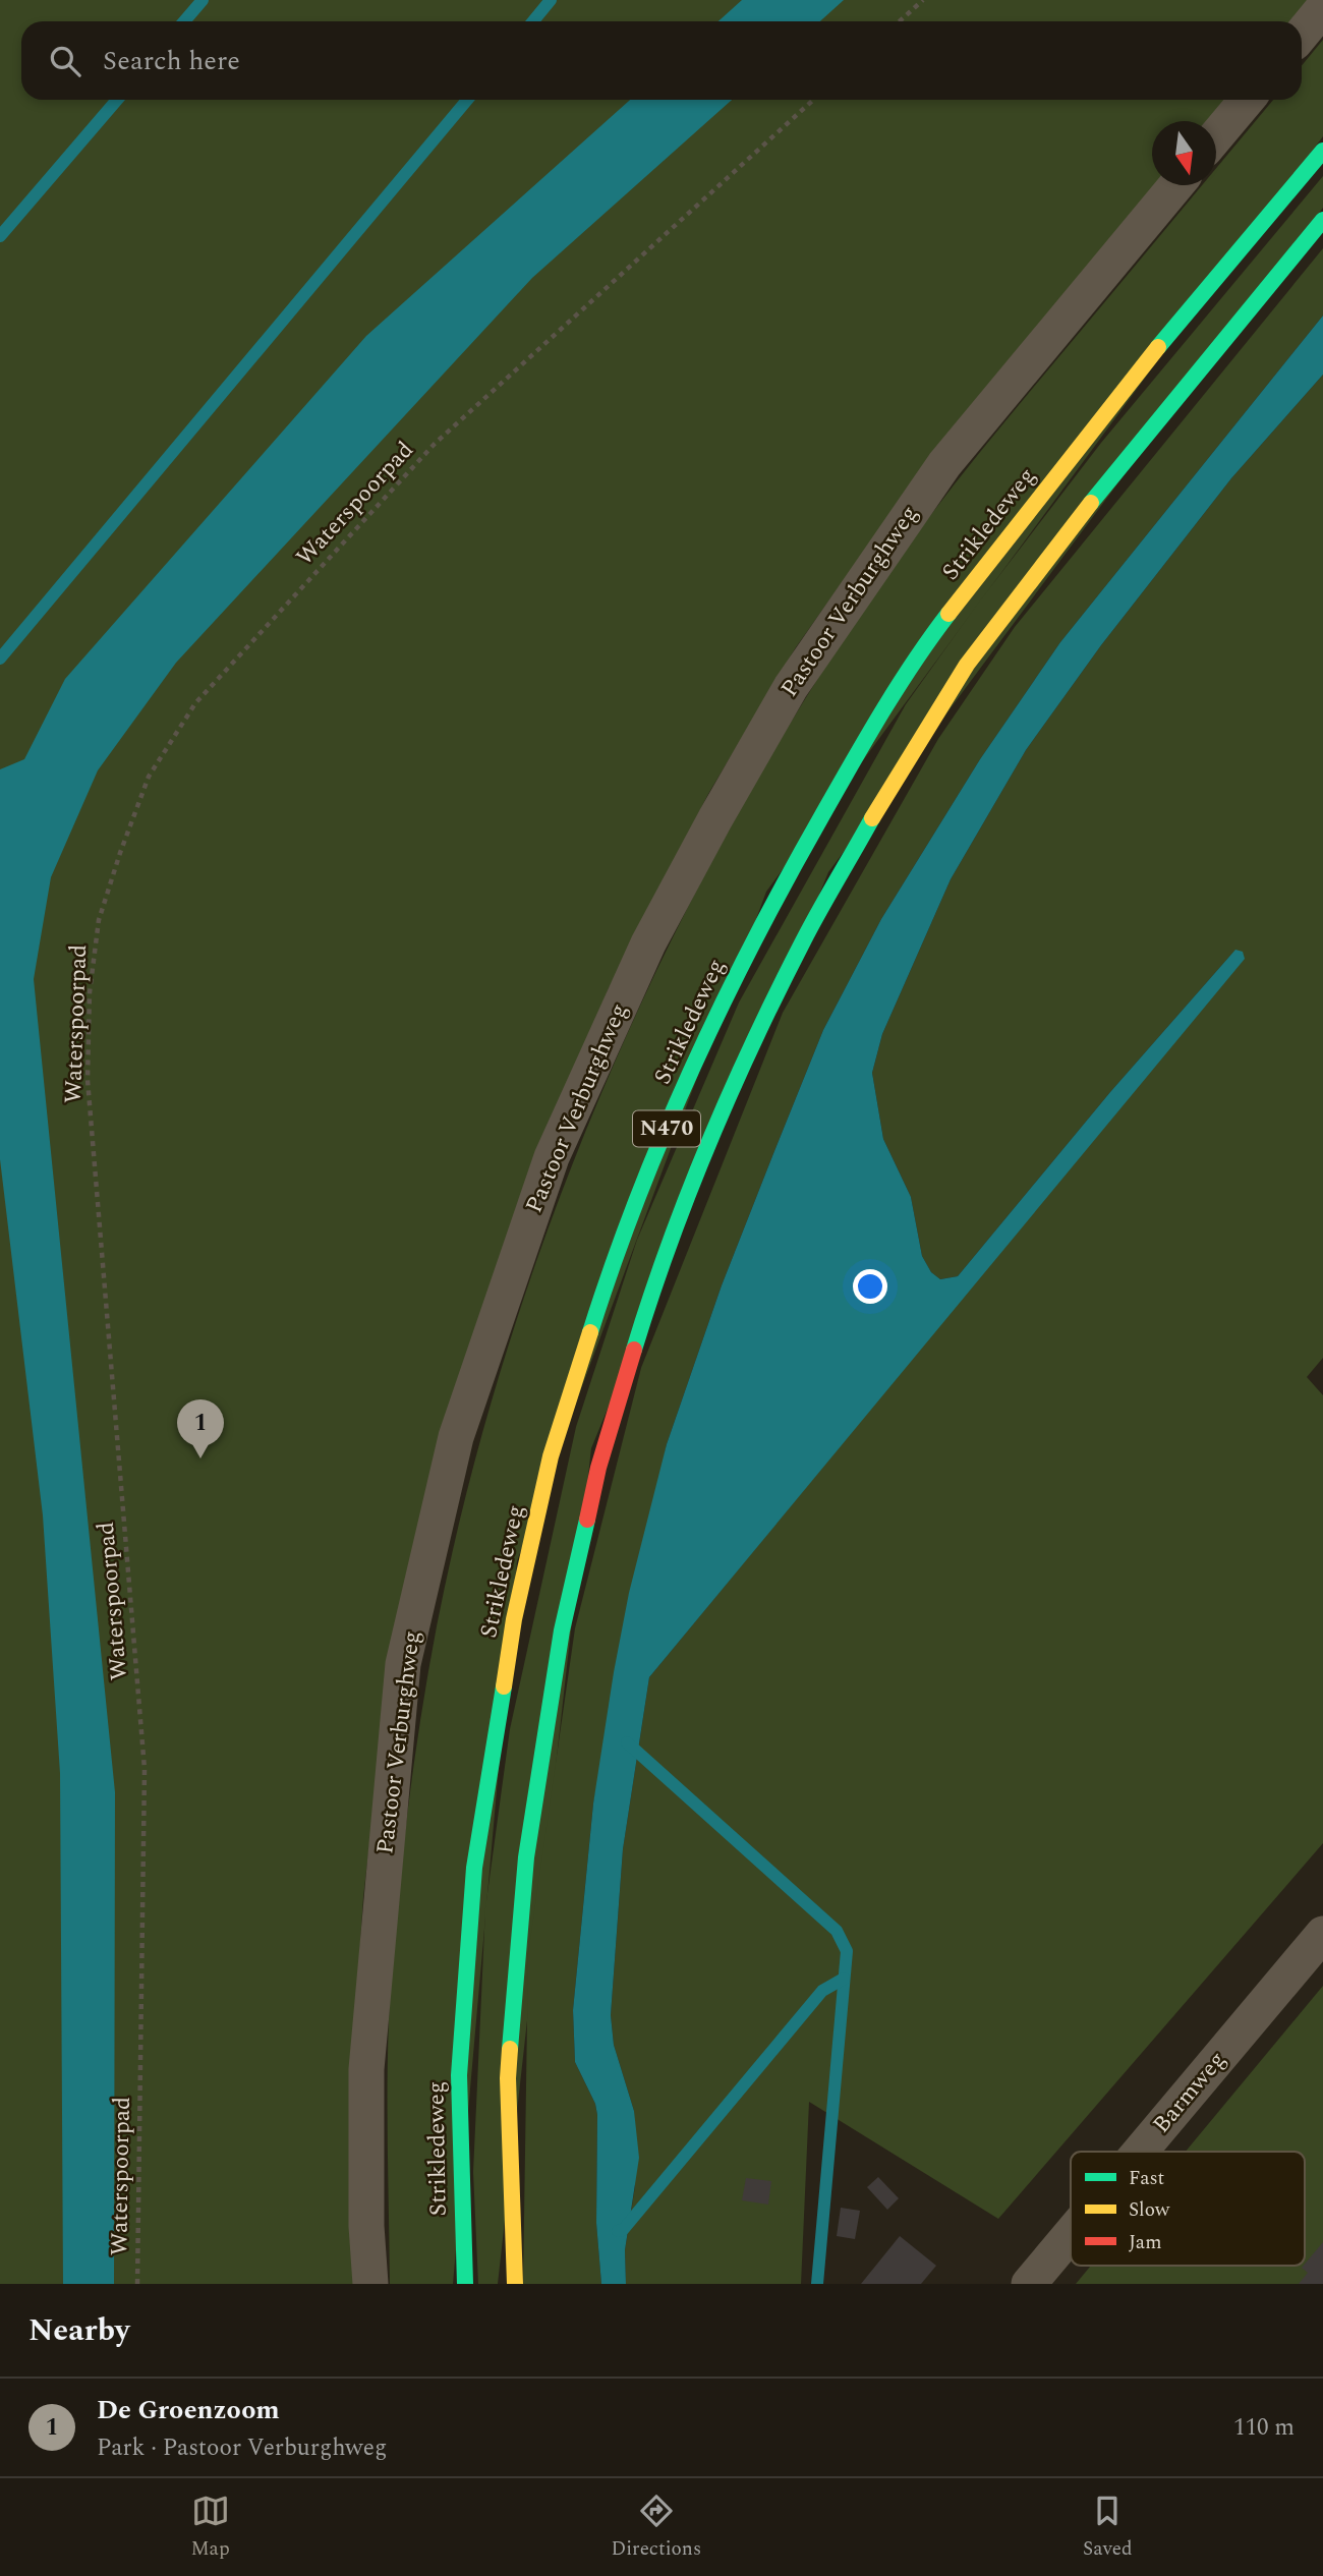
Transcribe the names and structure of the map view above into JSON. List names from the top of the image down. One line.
{"streets":{"main road":["Strikledeweg","N470"],"street":["Pastoor Verburghweg","Barmweg"],"path":["Waterspoorpad"]},"legend":["Fast","Slow","Jam"],"north":"bottom","page":{"search":"Search here","pins":"1","heading":"Nearby","list":[{"mark":"1","name":"De Groenzoom","note":"Park · Pastoor Verburghweg","value":"110 m"}],"nav":["Map","Directions","Saved"]}}
